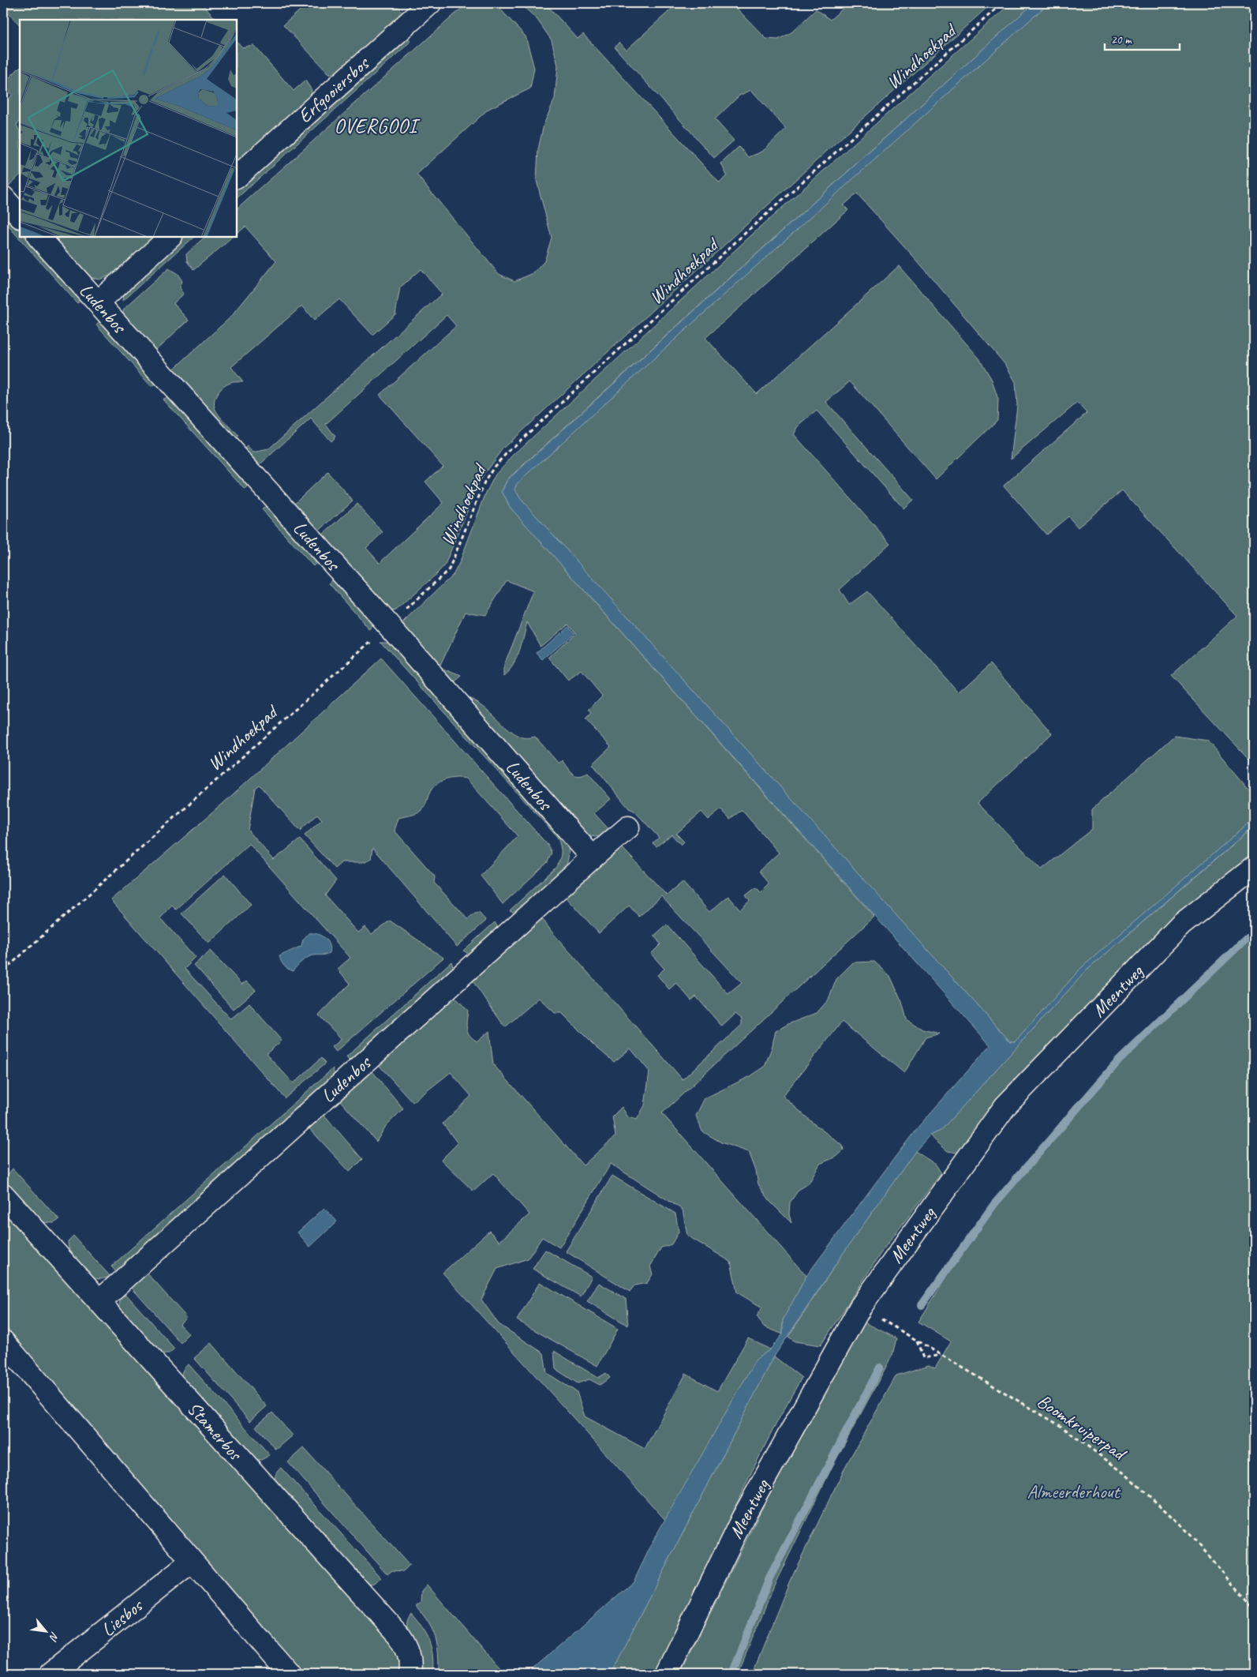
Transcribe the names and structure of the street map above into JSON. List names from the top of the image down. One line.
{"streets":{"street":["Erfgooiersbos","Ludenbos","Meentweg","Stamerbos","Liesbos"],"path":["Windhoekpad","Boomkruiperpad"]},"crossings":[["Windhoekpad","Ludenbos"],["Ludenbos","Stamerbos"],["Meentweg","Boomkruiperpad"]],"districts":["OVERGOOI"],"parks":["Almeerderhout"],"scale_bar":"20 m","north":"bottom right"}
